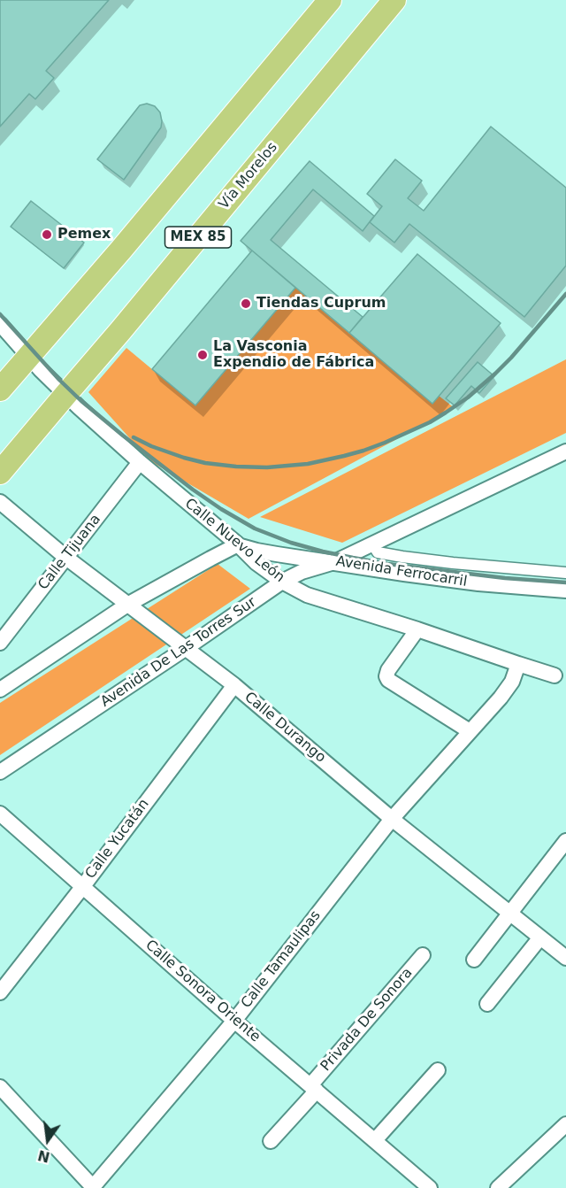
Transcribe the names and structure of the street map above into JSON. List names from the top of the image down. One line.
{"streets":{"main road":["Vía Morelos","MEX 85"],"street":["Calle Nuevo León","Calle Tijuana","Avenida Ferrocarril","Avenida De Las Torres Sur","Calle Durango","Calle Yucatán","Calle Tamaulipas","Calle Sonora Oriente","Privada De Sonora"]},"crossings":[["Vía Morelos","Calle Nuevo León"],["MEX 85","Calle Nuevo León"],["Calle Nuevo León","Calle Tijuana"],["Calle Nuevo León","Avenida Ferrocarril"],["Calle Nuevo León","Avenida De Las Torres Sur"],["Calle Nuevo León","Calle Tamaulipas"],["Calle Tijuana","Calle Durango"],["Avenida Ferrocarril","Avenida De Las Torres Sur"],["Avenida De Las Torres Sur","Calle Durango"],["Calle Durango","Calle Yucatán"],["Calle Durango","Calle Tamaulipas"],["Calle Yucatán","Calle Sonora Oriente"],["Calle Tamaulipas","Calle Sonora Oriente"],["Calle Sonora Oriente","Privada De Sonora"]],"places":["Pemex","Tiendas Cuprum","La Vasconia Expendio de Fábrica"],"north":"bottom"}
